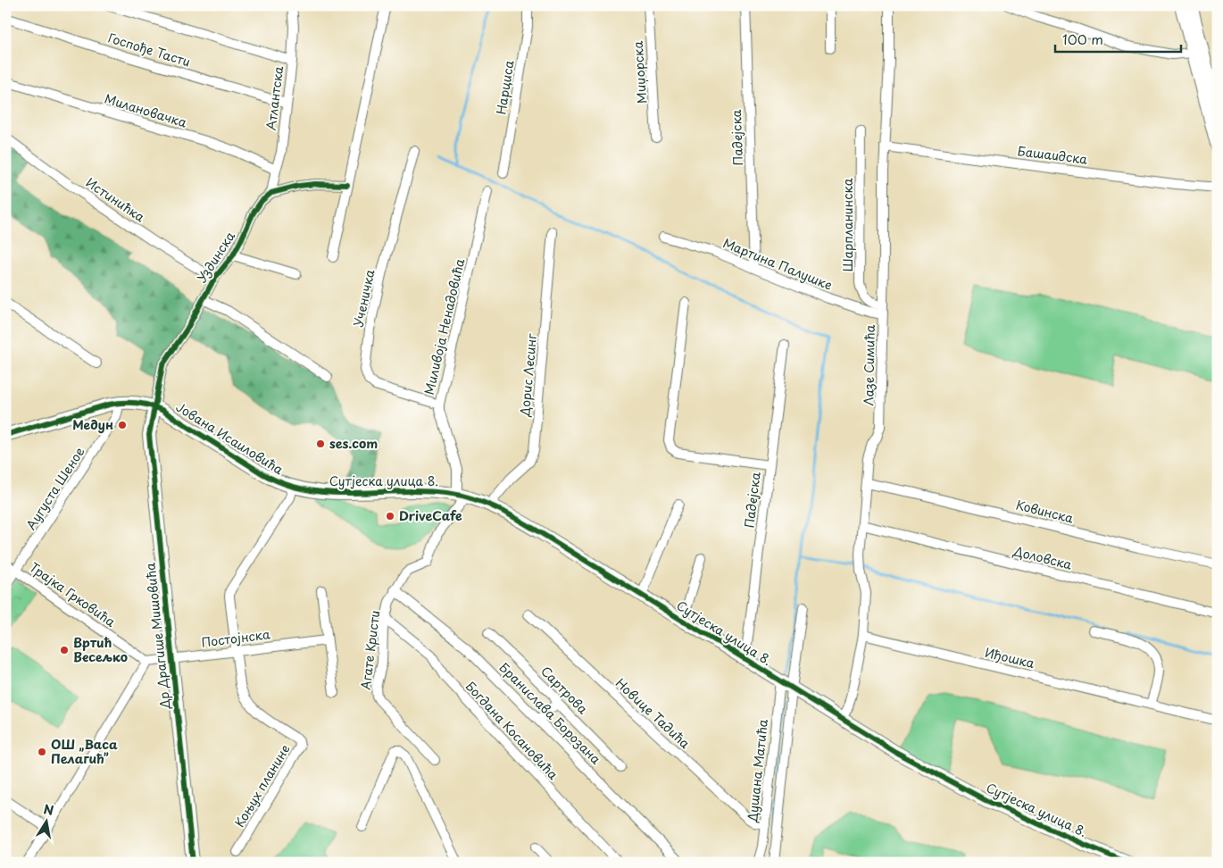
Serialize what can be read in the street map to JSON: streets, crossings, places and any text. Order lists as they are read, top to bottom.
{
  "streets": {
    "street": [
      "Госпође Тасти",
      "Миџорска",
      "Нарциса",
      "Атлантска",
      "Милановачка",
      "Падејска",
      "Башаидска",
      "Истинићка",
      "Шарпланинска",
      "Уздинска",
      "Мартина Палушке",
      "Ученичка",
      "Миливоја Ненадовића",
      "Лазе Симића",
      "Дорис Лесинг",
      "Јована Исаиловића",
      "Сутјеска улица 8.",
      "Аугуста Шеное",
      "Ковинска",
      "Доловска",
      "Трајка Грковића",
      "Др Драгише Мишовића",
      "Постојнска",
      "Агате Кристи",
      "Иђошка",
      "Сартрова",
      "Бранислава Борозана",
      "Новице Тадића",
      "Богдана Косановића",
      "Душана Матића",
      "Коњух планине"
    ]
  },
  "crossings": [
    ["Госпође Тасти", "Атлантска"],
    ["Атлантска", "Милановачка"],
    ["Атлантска", "Уздинска"],
    ["Падејска", "Мартина Палушке"],
    ["Падејска", "Сутјеска улица 8."],
    ["Башаидска", "Лазе Симића"],
    ["Истинићка", "Уздинска"],
    ["Шарпланинска", "Мартина Палушке"],
    ["Шарпланинска", "Лазе Симића"],
    ["Уздинска", "Јована Исаиловића"],
    ["Уздинска", "Др Драгише Мишовића"],
    ["Мартина Палушке", "Лазе Симића"],
    ["Ученичка", "Миливоја Ненадовића"],
    ["Миливоја Ненадовића", "Сутјеска улица 8."],
    ["Миливоја Ненадовића", "Агате Кристи"],
    ["Лазе Симића", "Сутјеска улица 8."],
    ["Лазе Симића", "Ковинска"],
    ["Лазе Симића", "Доловска"],
    ["Лазе Симића", "Иђошка"],
    ["Дорис Лесинг", "Сутјеска улица 8."],
    ["Јована Исаиловића", "Сутјеска улица 8."],
    ["Јована Исаиловића", "Аугуста Шеное"],
    ["Јована Исаиловића", "Др Драгише Мишовића"],
    ["Јована Исаиловића", "Постојнска"],
    ["Јована Исаиловића", "Коњух планине"],
    ["Сутјеска улица 8.", "Агате Кристи"],
    ["Сутјеска улица 8.", "Душана Матића"],
    ["Аугуста Шеное", "Трајка Грковића"],
    ["Трајка Грковића", "Постојнска"],
    ["Др Драгише Мишовића", "Постојнска"],
    ["Постојнска", "Коњух планине"],
    ["Агате Кристи", "Бранислава Борозана"],
    ["Агате Кристи", "Богдана Косановића"],
    ["Новице Тадића", "Душана Матића"]
  ],
  "places": [
    "Медун",
    "ses.com",
    "DriveCafe",
    "Вртић Весељко",
    "ОШ „Васа Пелагић”"
  ],
  "scale_bar": "100 m",
  "north": "top"
}
